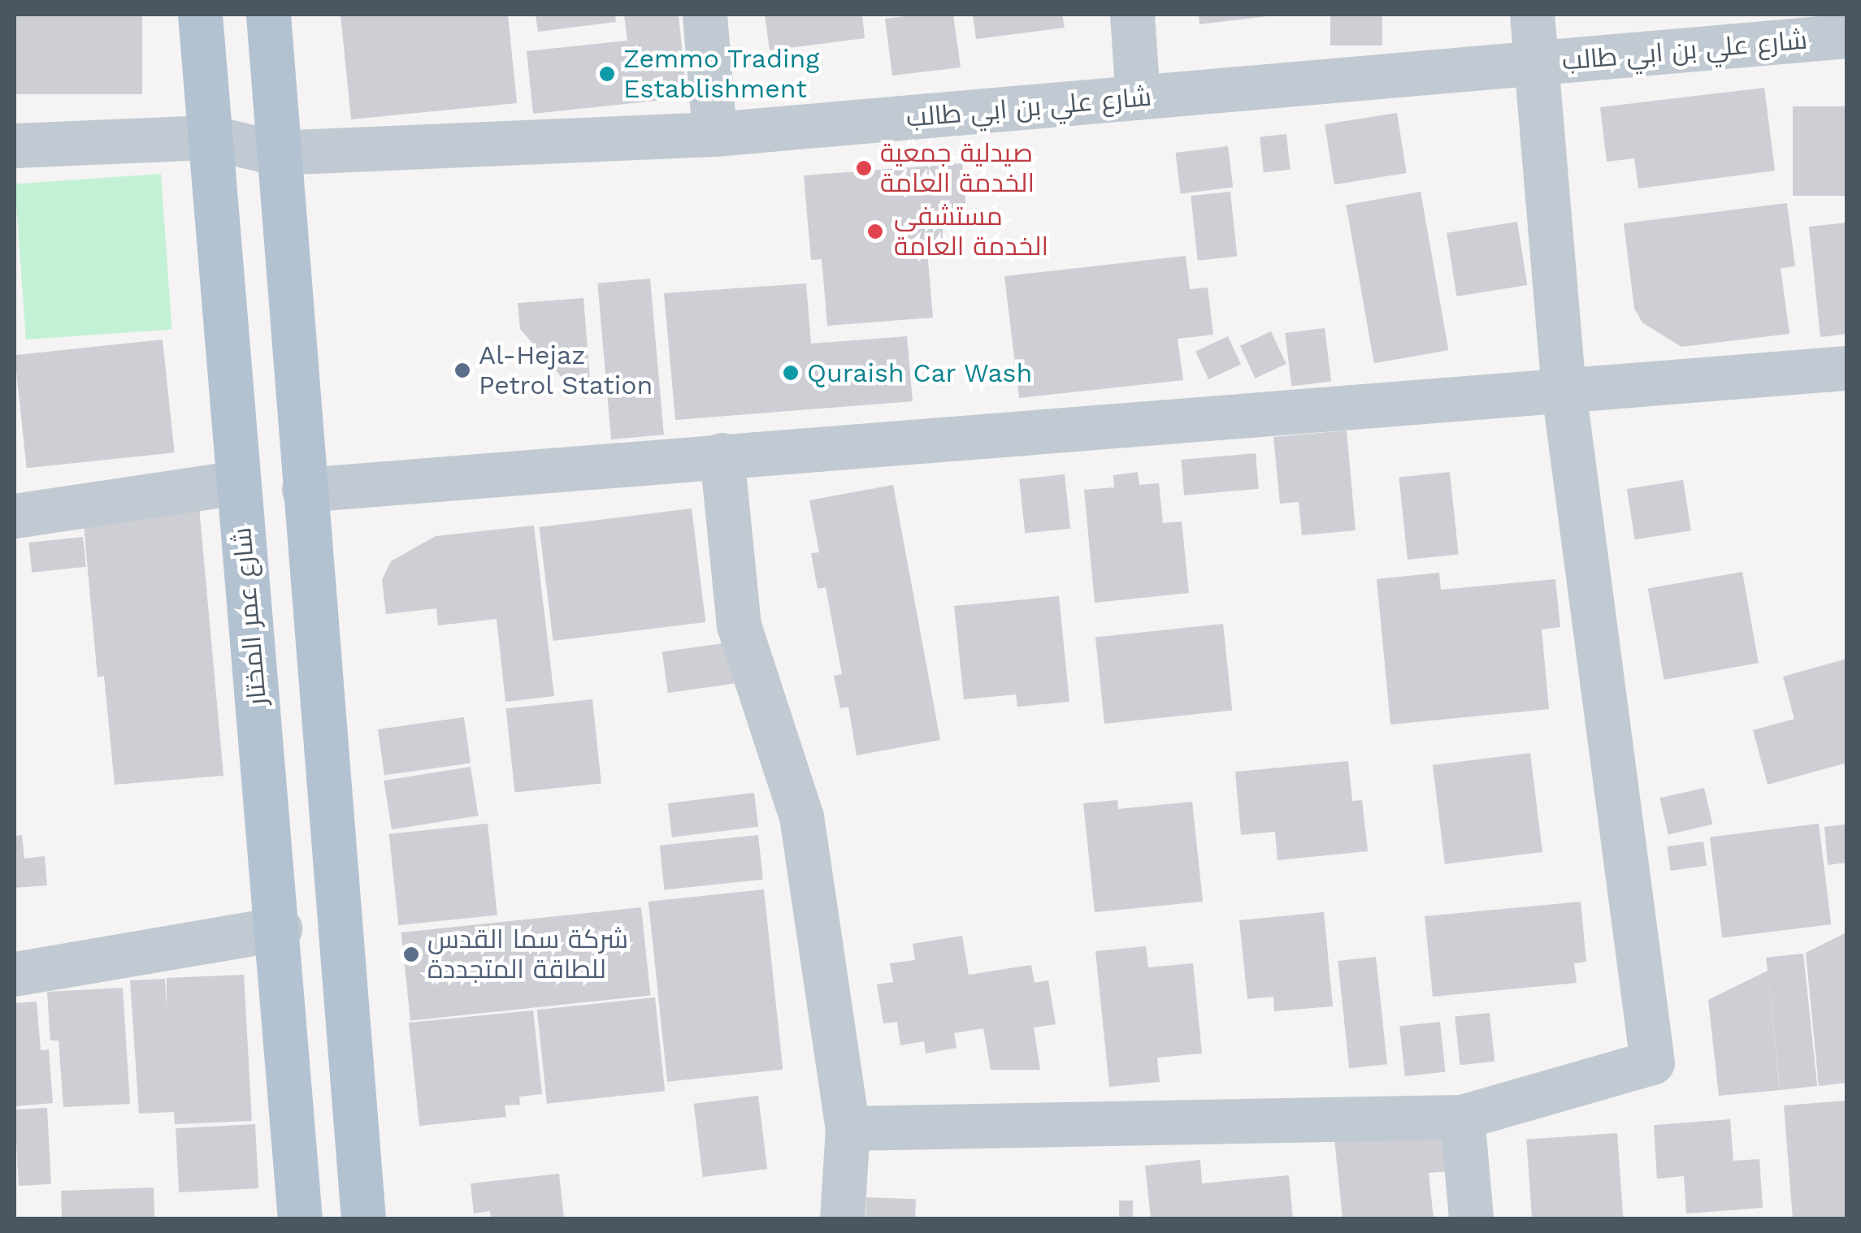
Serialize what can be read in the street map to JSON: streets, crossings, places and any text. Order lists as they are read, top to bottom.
{
  "streets": {
    "main road": ["شارع عمر المختار"],
    "street": ["شارع علي بن ابي طالب"]
  },
  "crossings": [
    ["شارع علي بن ابي طالب", "شارع عمر المختار"]
  ],
  "places": [
    "Zemmo Trading Establishment",
    "صيدلية جمعية الخدمة العامة",
    "مستشفى الخدمة العامة",
    "Al-Hejaz Petrol Station",
    "Quraish Car Wash",
    "شركة سما القدس للطاقة المتجددة"
  ]
}
